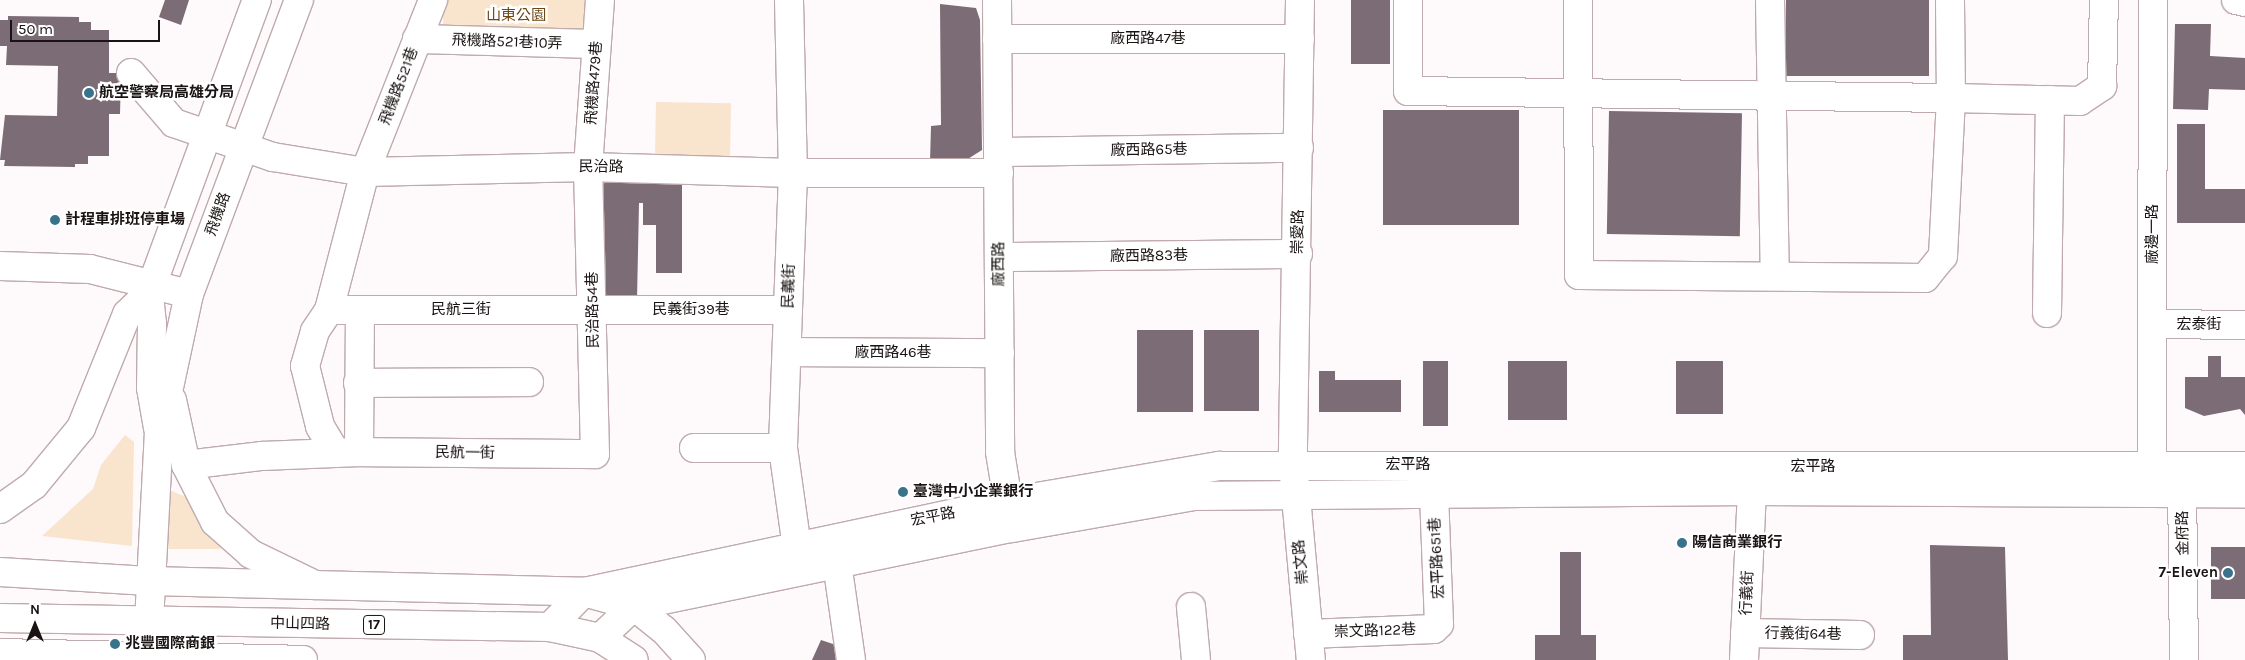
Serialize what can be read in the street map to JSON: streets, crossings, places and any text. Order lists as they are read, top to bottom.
{
  "streets": {
    "street": [
      "廠西路47巷",
      "飛機路521巷10弄",
      "飛機路479巷",
      "飛機路521巷",
      "廠西路65巷",
      "民治路",
      "飛機路",
      "崇愛路",
      "廠邊一路",
      "廠西路83巷",
      "廠西路",
      "民義街",
      "民航三街",
      "民治路54巷",
      "民義街39巷",
      "宏泰街",
      "廠西路46巷",
      "民航一街",
      "宏平路",
      "金府路",
      "宏平路651巷",
      "崇文路",
      "行義街",
      "中山四路",
      "17",
      "崇文路122巷",
      "行義街64巷"
    ]
  },
  "crossings": [
    ["廠西路47巷", "崇愛路"],
    ["廠西路47巷", "廠西路"],
    ["飛機路521巷10弄", "飛機路479巷"],
    ["飛機路521巷10弄", "飛機路521巷"],
    ["飛機路479巷", "民治路"],
    ["飛機路479巷", "民治路54巷"],
    ["飛機路521巷", "民治路"],
    ["廠西路65巷", "民治路"],
    ["廠西路65巷", "崇愛路"],
    ["廠西路65巷", "廠西路"],
    ["民治路", "飛機路"],
    ["民治路", "廠西路"],
    ["民治路", "民義街"],
    ["民治路", "民治路54巷"],
    ["飛機路", "中山四路"],
    ["崇愛路", "廠西路83巷"],
    ["崇愛路", "宏平路"],
    ["崇愛路", "崇文路"],
    ["廠邊一路", "宏泰街"],
    ["廠邊一路", "宏平路"],
    ["廠西路83巷", "廠西路"],
    ["廠西路", "廠西路46巷"],
    ["廠西路", "宏平路"],
    ["民義街", "民義街39巷"],
    ["民義街", "廠西路46巷"],
    ["民義街", "宏平路"],
    ["民航三街", "民治路54巷"],
    ["民航三街", "民義街39巷"],
    ["民治路54巷", "民義街39巷"],
    ["民治路54巷", "民航一街"],
    ["宏平路", "金府路"],
    ["宏平路", "宏平路651巷"],
    ["宏平路", "崇文路"],
    ["宏平路", "行義街"],
    ["宏平路651巷", "崇文路122巷"],
    ["崇文路", "崇文路122巷"],
    ["行義街", "行義街64巷"],
    ["中山四路", "17"]
  ],
  "parks": ["山東公園"],
  "places": [
    "航空警察局高雄分局",
    "計程車排班停車場",
    "臺灣中小企業銀行",
    "陽信商業銀行",
    "7-Eleven",
    "兆豐國際商銀"
  ],
  "scale_bar": "50 m",
  "north": "top"
}
